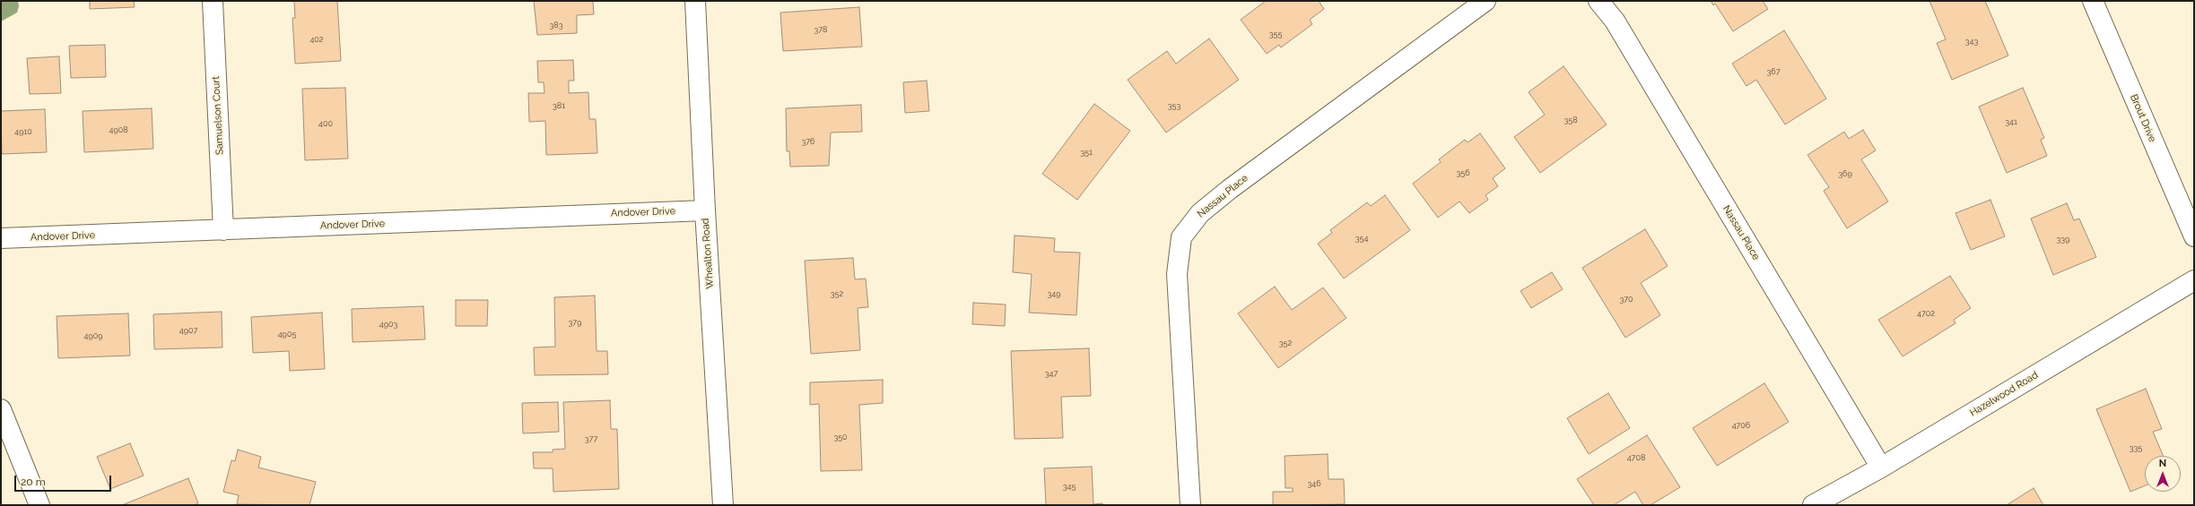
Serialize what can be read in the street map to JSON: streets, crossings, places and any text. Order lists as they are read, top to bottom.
{
  "streets": {
    "street": [
      "Samuelson Court",
      "Brout Drive",
      "Nassau Place",
      "Andover Drive",
      "Whealton Road",
      "Hazelwood Road"
    ]
  },
  "crossings": [
    ["Samuelson Court", "Andover Drive"],
    ["Nassau Place", "Hazelwood Road"],
    ["Andover Drive", "Whealton Road"]
  ],
  "house_numbers": [
    "383",
    "378",
    "355",
    "402",
    "343",
    "367",
    "381",
    "353",
    "358",
    "341",
    "400",
    "4908",
    "4910",
    "376",
    "351",
    "356",
    "369",
    "354",
    "339",
    "352",
    "349",
    "370",
    "4702",
    "379",
    "4903",
    "4907",
    "4905",
    "4909",
    "352",
    "347",
    "4706",
    "350",
    "377",
    "335",
    "4708",
    "346",
    "345"
  ],
  "scale_bar": "20 m",
  "north": "top"
}
